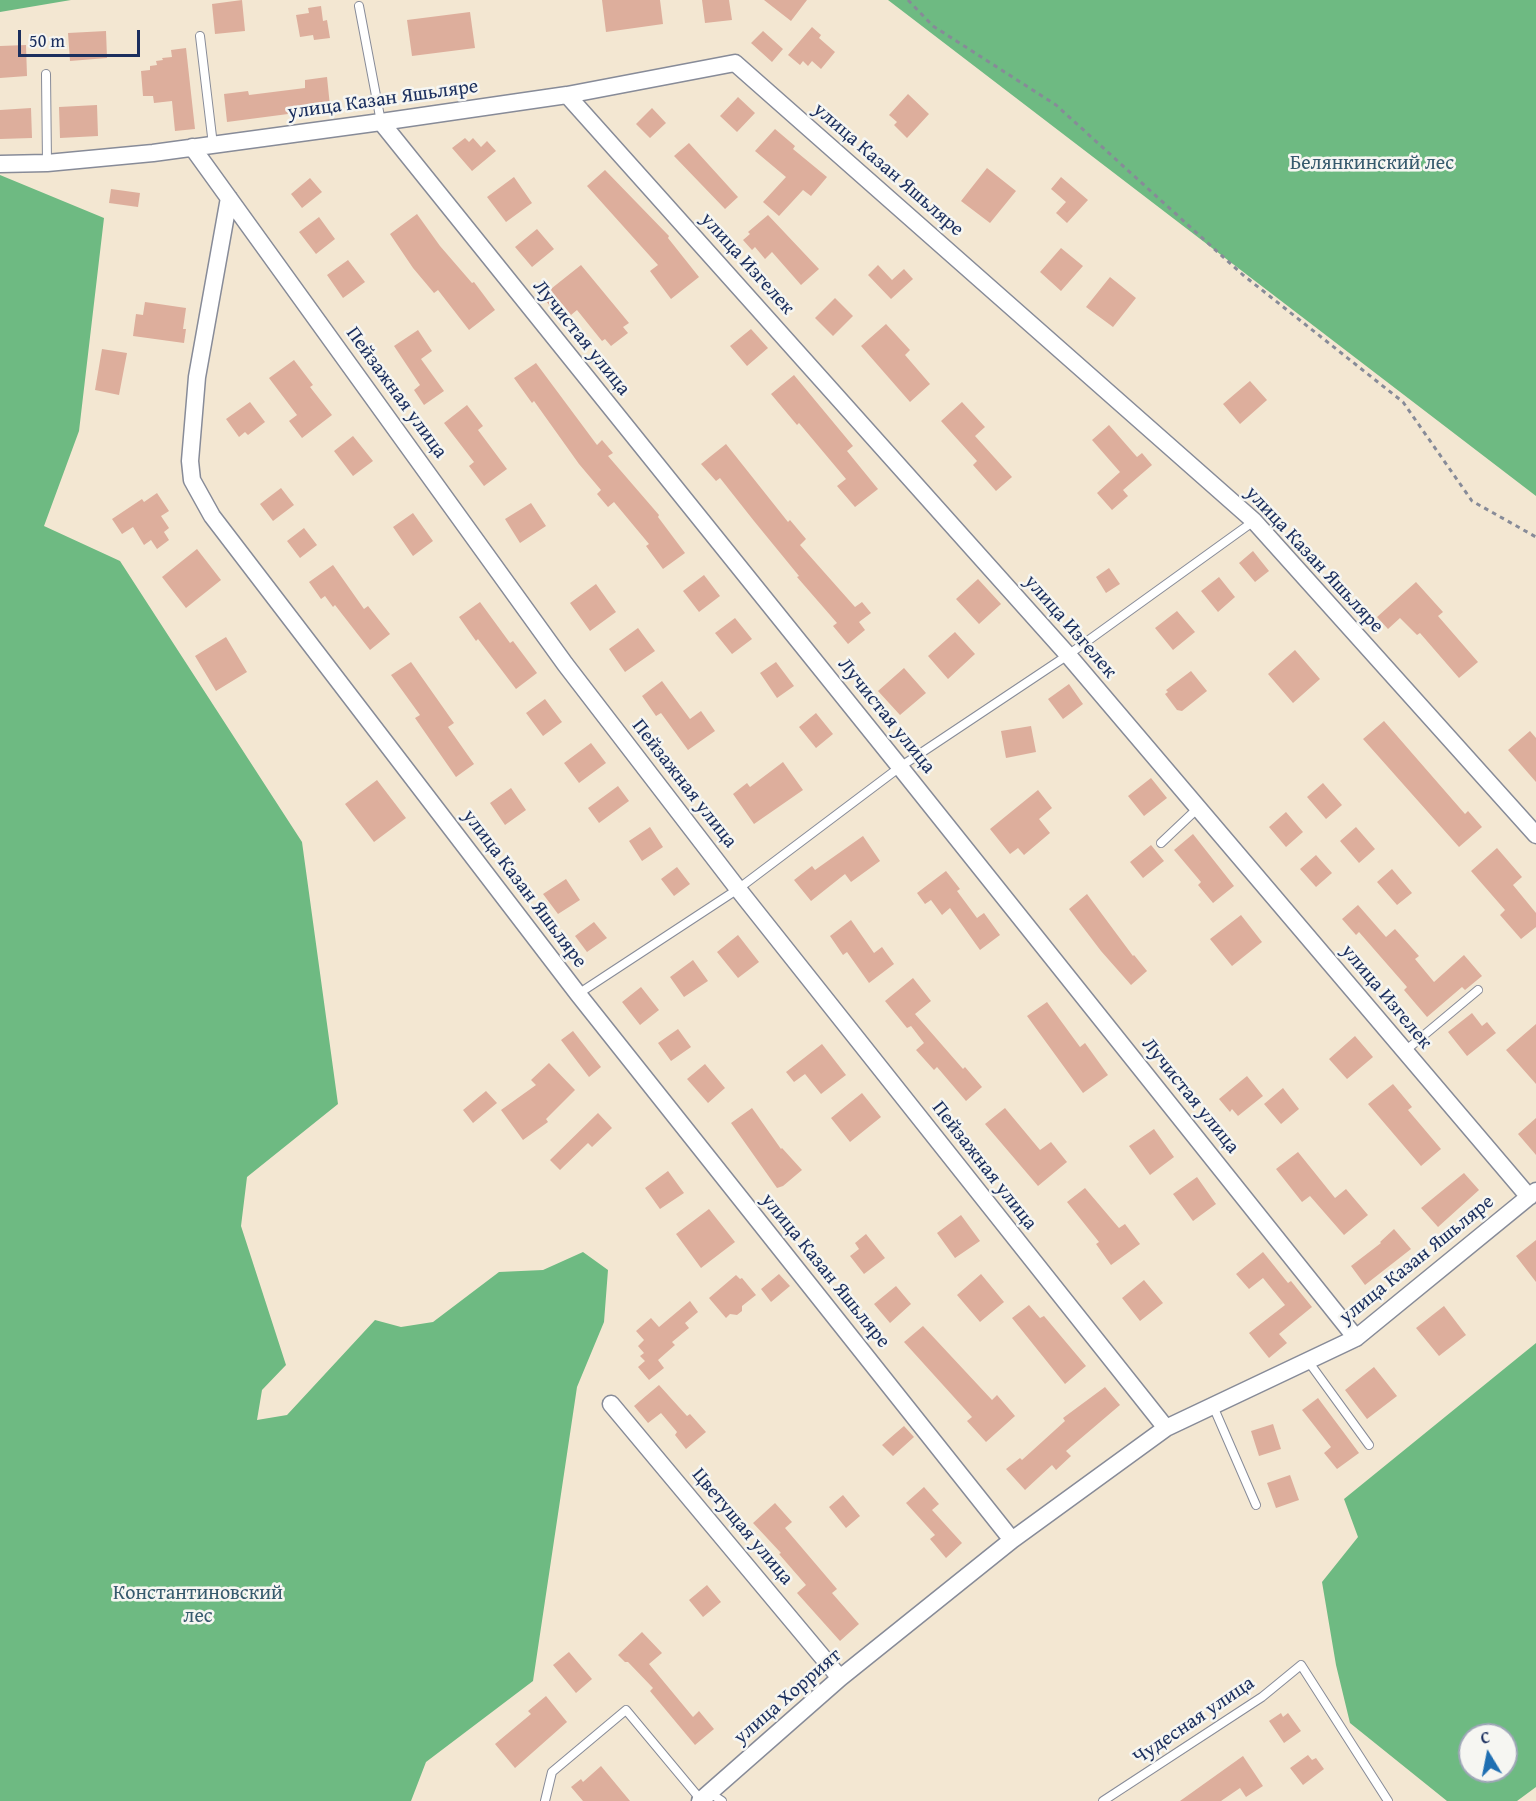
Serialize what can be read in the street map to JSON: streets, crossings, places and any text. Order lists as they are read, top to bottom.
{
  "streets": {
    "street": [
      "улица Казан Яшьляре",
      "улица Изгелек",
      "Лучистая улица",
      "Пейзажная улица",
      "Цветущая улица",
      "улица Хоррият"
    ],
    "lane": ["Чудесная улица"]
  },
  "crossings": [
    ["улица Казан Яшьляре", "улица Изгелек"],
    ["улица Казан Яшьляре", "Лучистая улица"],
    ["улица Казан Яшьляре", "Пейзажная улица"],
    ["улица Казан Яшьляре", "улица Хоррият"],
    ["Цветущая улица", "улица Хоррият"]
  ],
  "parks": ["Белянкинский лес", "Константиновский лес"],
  "scale_bar": "50 m",
  "north": "top"
}
